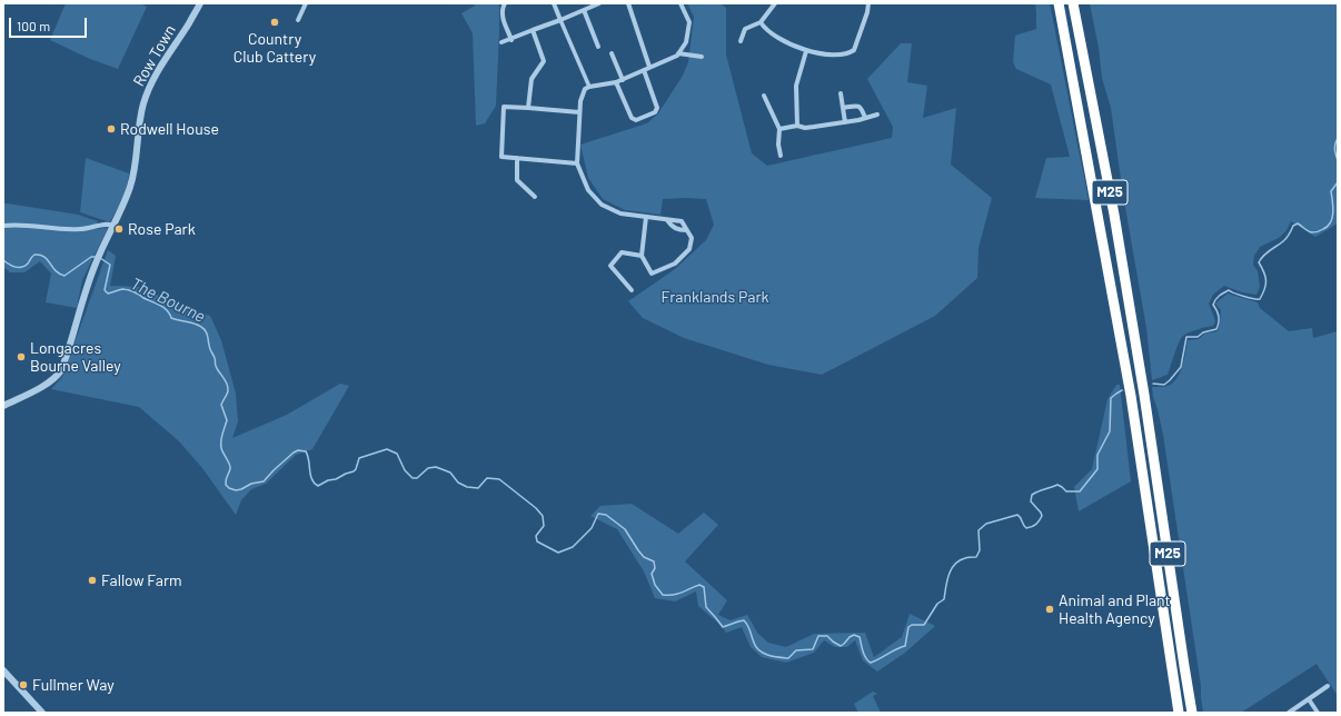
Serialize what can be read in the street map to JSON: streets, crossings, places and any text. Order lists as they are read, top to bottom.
{
  "streets": {
    "highway": ["M25"],
    "street": ["Row Town"]
  },
  "water": ["The Bourne"],
  "parks": ["Franklands Park"],
  "places": [
    "Country Club Cattery",
    "Rodwell House",
    "Rose Park",
    "Longacres Bourne Valley",
    "Fallow Farm",
    "Animal and Plant Health Agency",
    "Fullmer Way"
  ],
  "scale_bar": "100 m"
}
